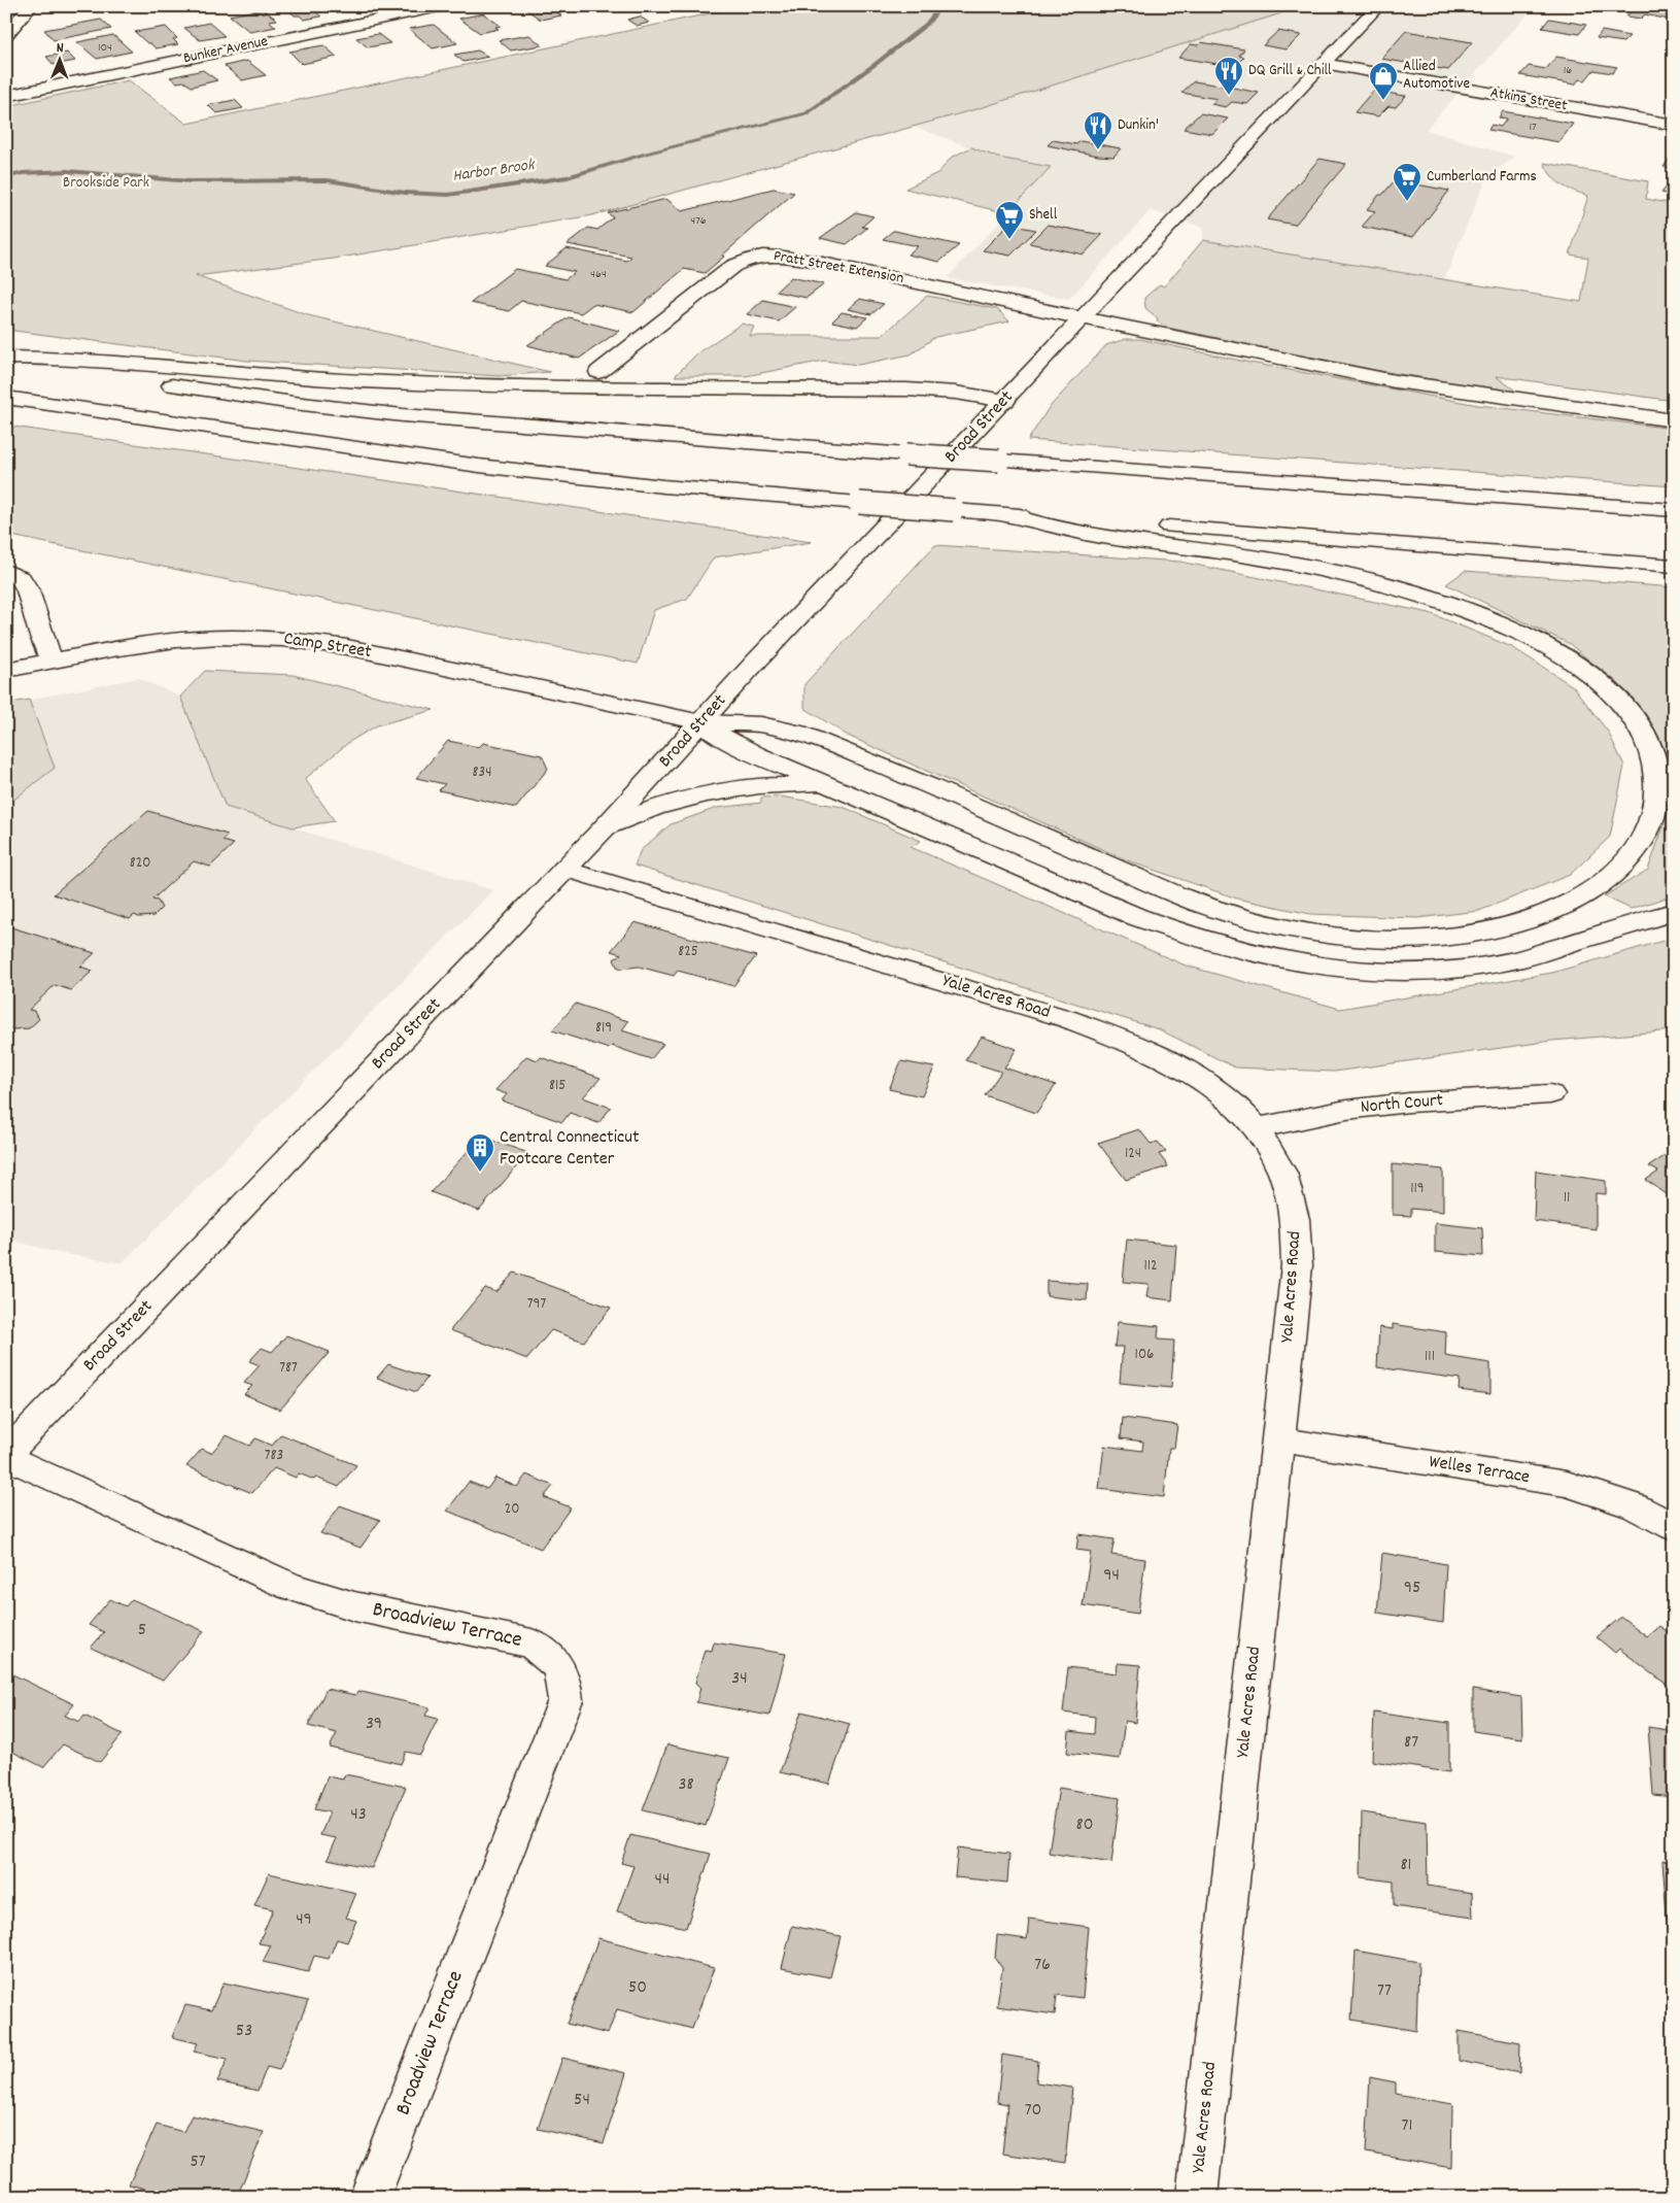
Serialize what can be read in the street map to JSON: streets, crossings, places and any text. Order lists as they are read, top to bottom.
{
  "streets": {
    "main road": [
      "Bunker Avenue",
      "Atkins Street",
      "Pratt Street Extension",
      "Broad Street",
      "Camp Street",
      "Yale Acres Road",
      "North Court",
      "Welles Terrace",
      "Broadview Terrace"
    ]
  },
  "crossings": [
    ["Atkins Street", "Broad Street"],
    ["Pratt Street Extension", "Broad Street"],
    ["Broad Street", "Camp Street"],
    ["Broad Street", "Yale Acres Road"],
    ["Broad Street", "Broadview Terrace"],
    ["Yale Acres Road", "North Court"],
    ["Yale Acres Road", "Welles Terrace"]
  ],
  "water": ["Harbor Brook"],
  "parks": ["Brookside Park"],
  "places": {
    "restaurant": ["DQ Grill & Chill", "Dunkin'"],
    "shop": ["Allied Automotive"],
    "supermarket": ["Cumberland Farms", "Shell"],
    "building": ["Central Connecticut Footcare Center"]
  },
  "house_numbers": [
    "104",
    "16",
    "17",
    "476",
    "464",
    "834",
    "820",
    "825",
    "819",
    "815",
    "124",
    "119",
    "11",
    "112",
    "797",
    "106",
    "111",
    "787",
    "783",
    "20",
    "94",
    "95",
    "5",
    "34",
    "39",
    "87",
    "38",
    "43",
    "80",
    "81",
    "44",
    "49",
    "76",
    "50",
    "77",
    "53",
    "54",
    "70",
    "71",
    "57"
  ],
  "north": "top"
}
